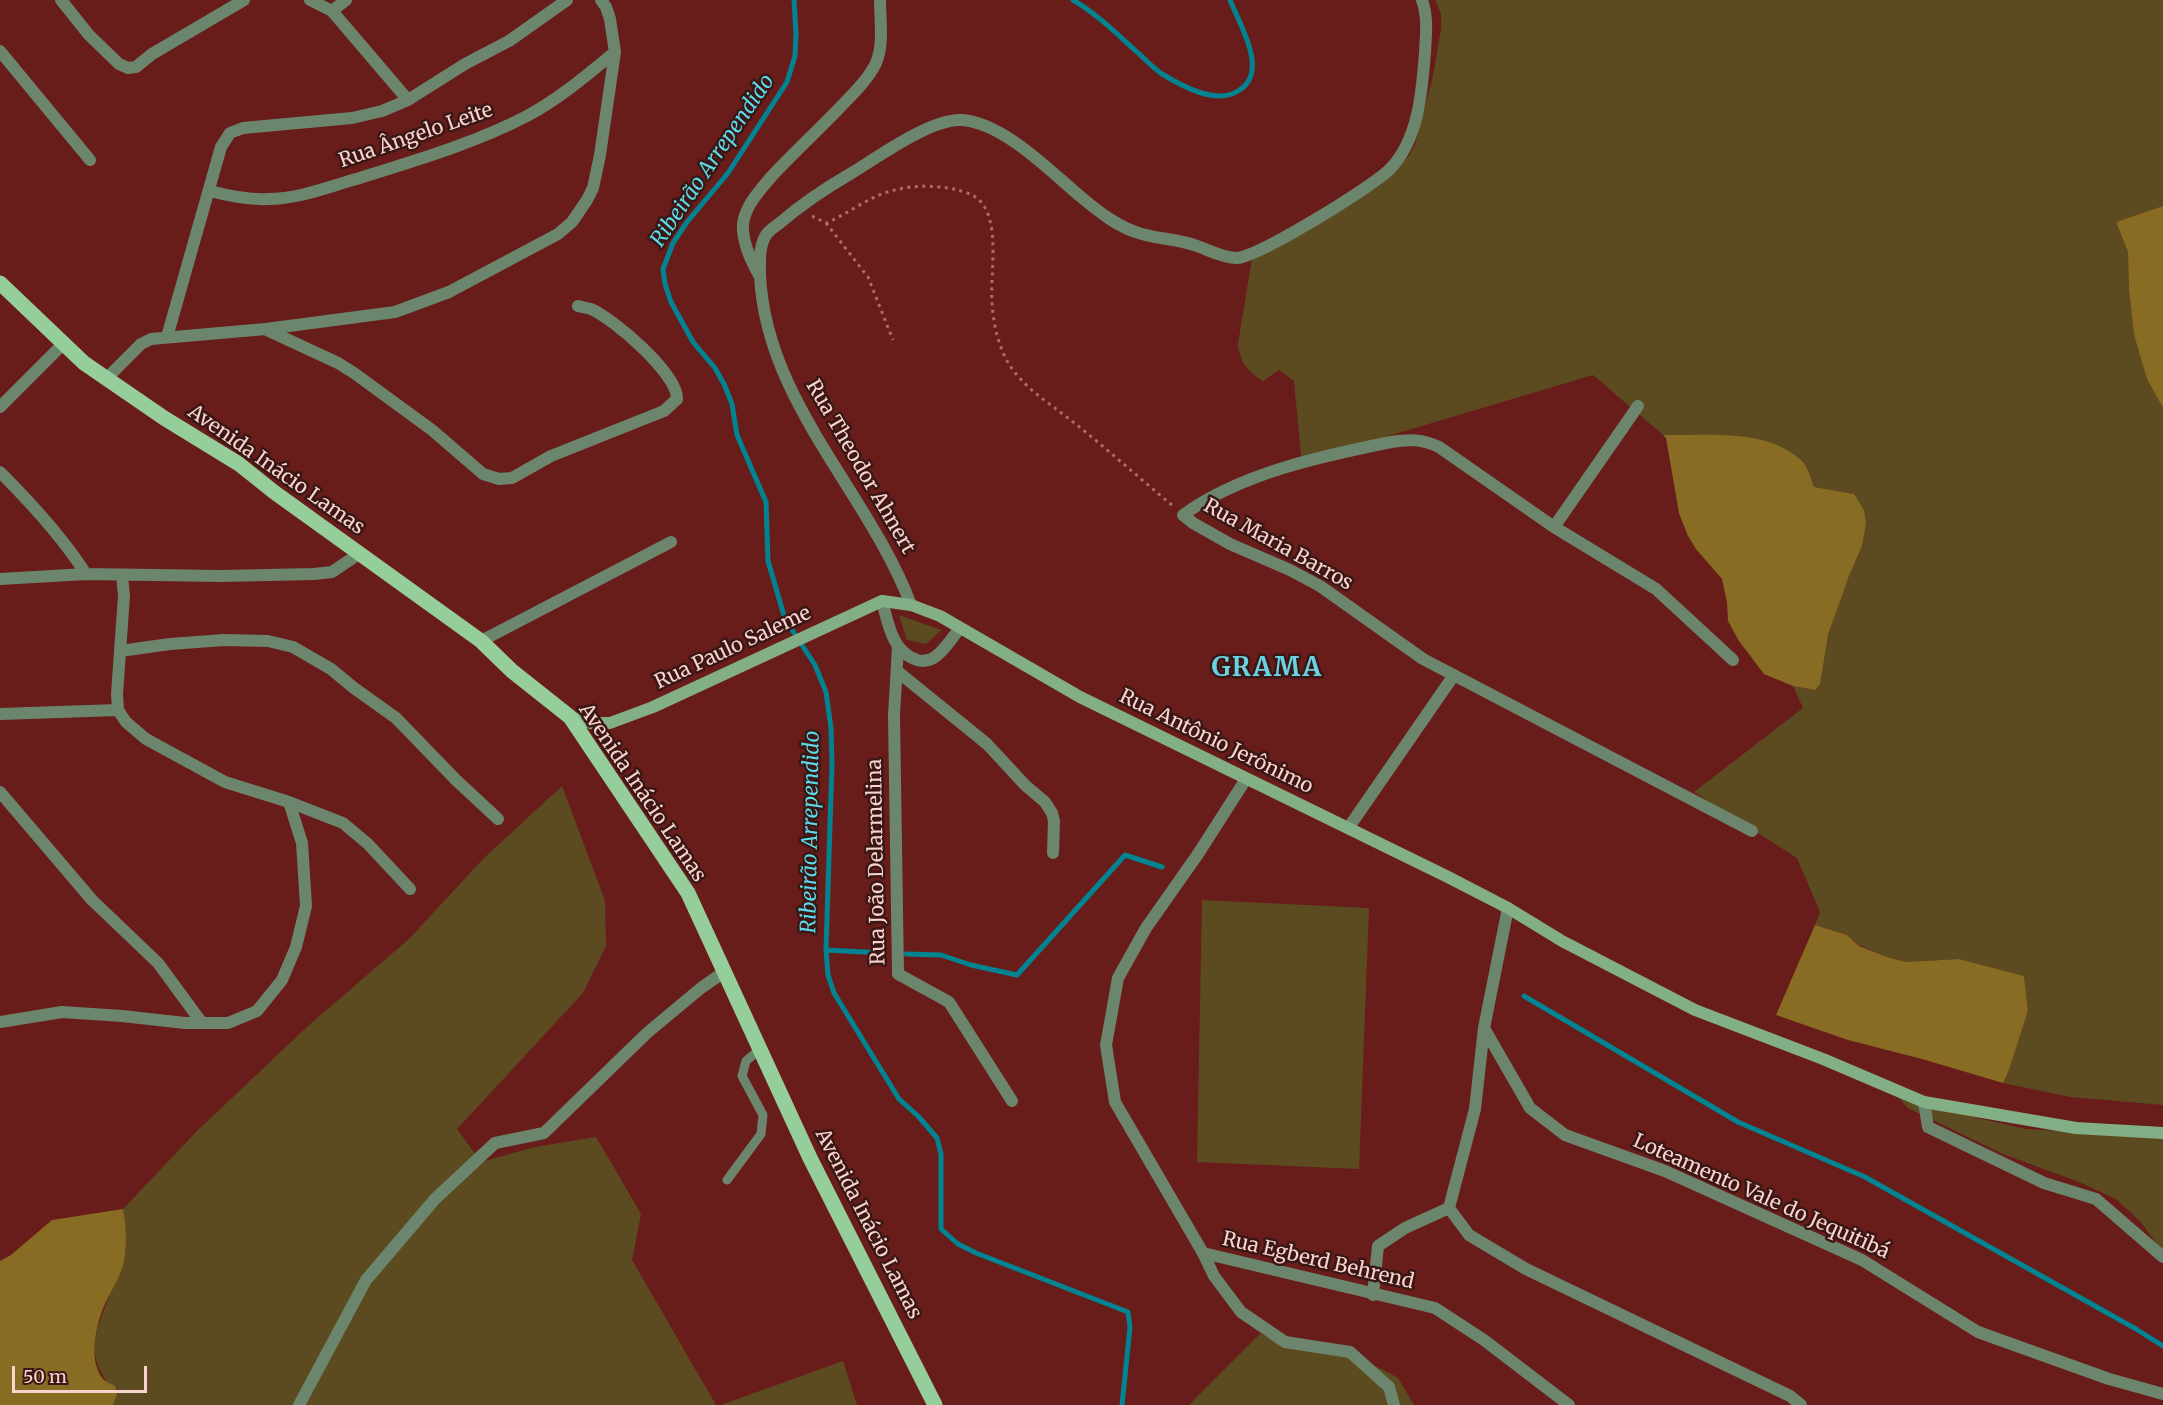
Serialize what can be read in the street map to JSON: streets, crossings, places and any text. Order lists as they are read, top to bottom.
{
  "streets": {
    "main road": ["Avenida Inácio Lamas", "Rua Paulo Saleme", "Rua Antônio Jerônimo"],
    "street": [
      "Rua Ângelo Leite",
      "Rua Theodor Ahnert",
      "Rua Maria Barros",
      "Rua João Delarmelina",
      "Loteamento Vale do Jequitibá",
      "Rua Egberd Behrend"
    ]
  },
  "crossings": [
    ["Rua Theodor Ahnert", "Rua Antônio Jerônimo"],
    ["Avenida Inácio Lamas", "Rua Paulo Saleme"],
    ["Rua Antônio Jerônimo", "Rua Egberd Behrend"]
  ],
  "districts": ["GRAMA"],
  "water": ["Ribeirão Arrependido"],
  "scale_bar": "50 m"
}
